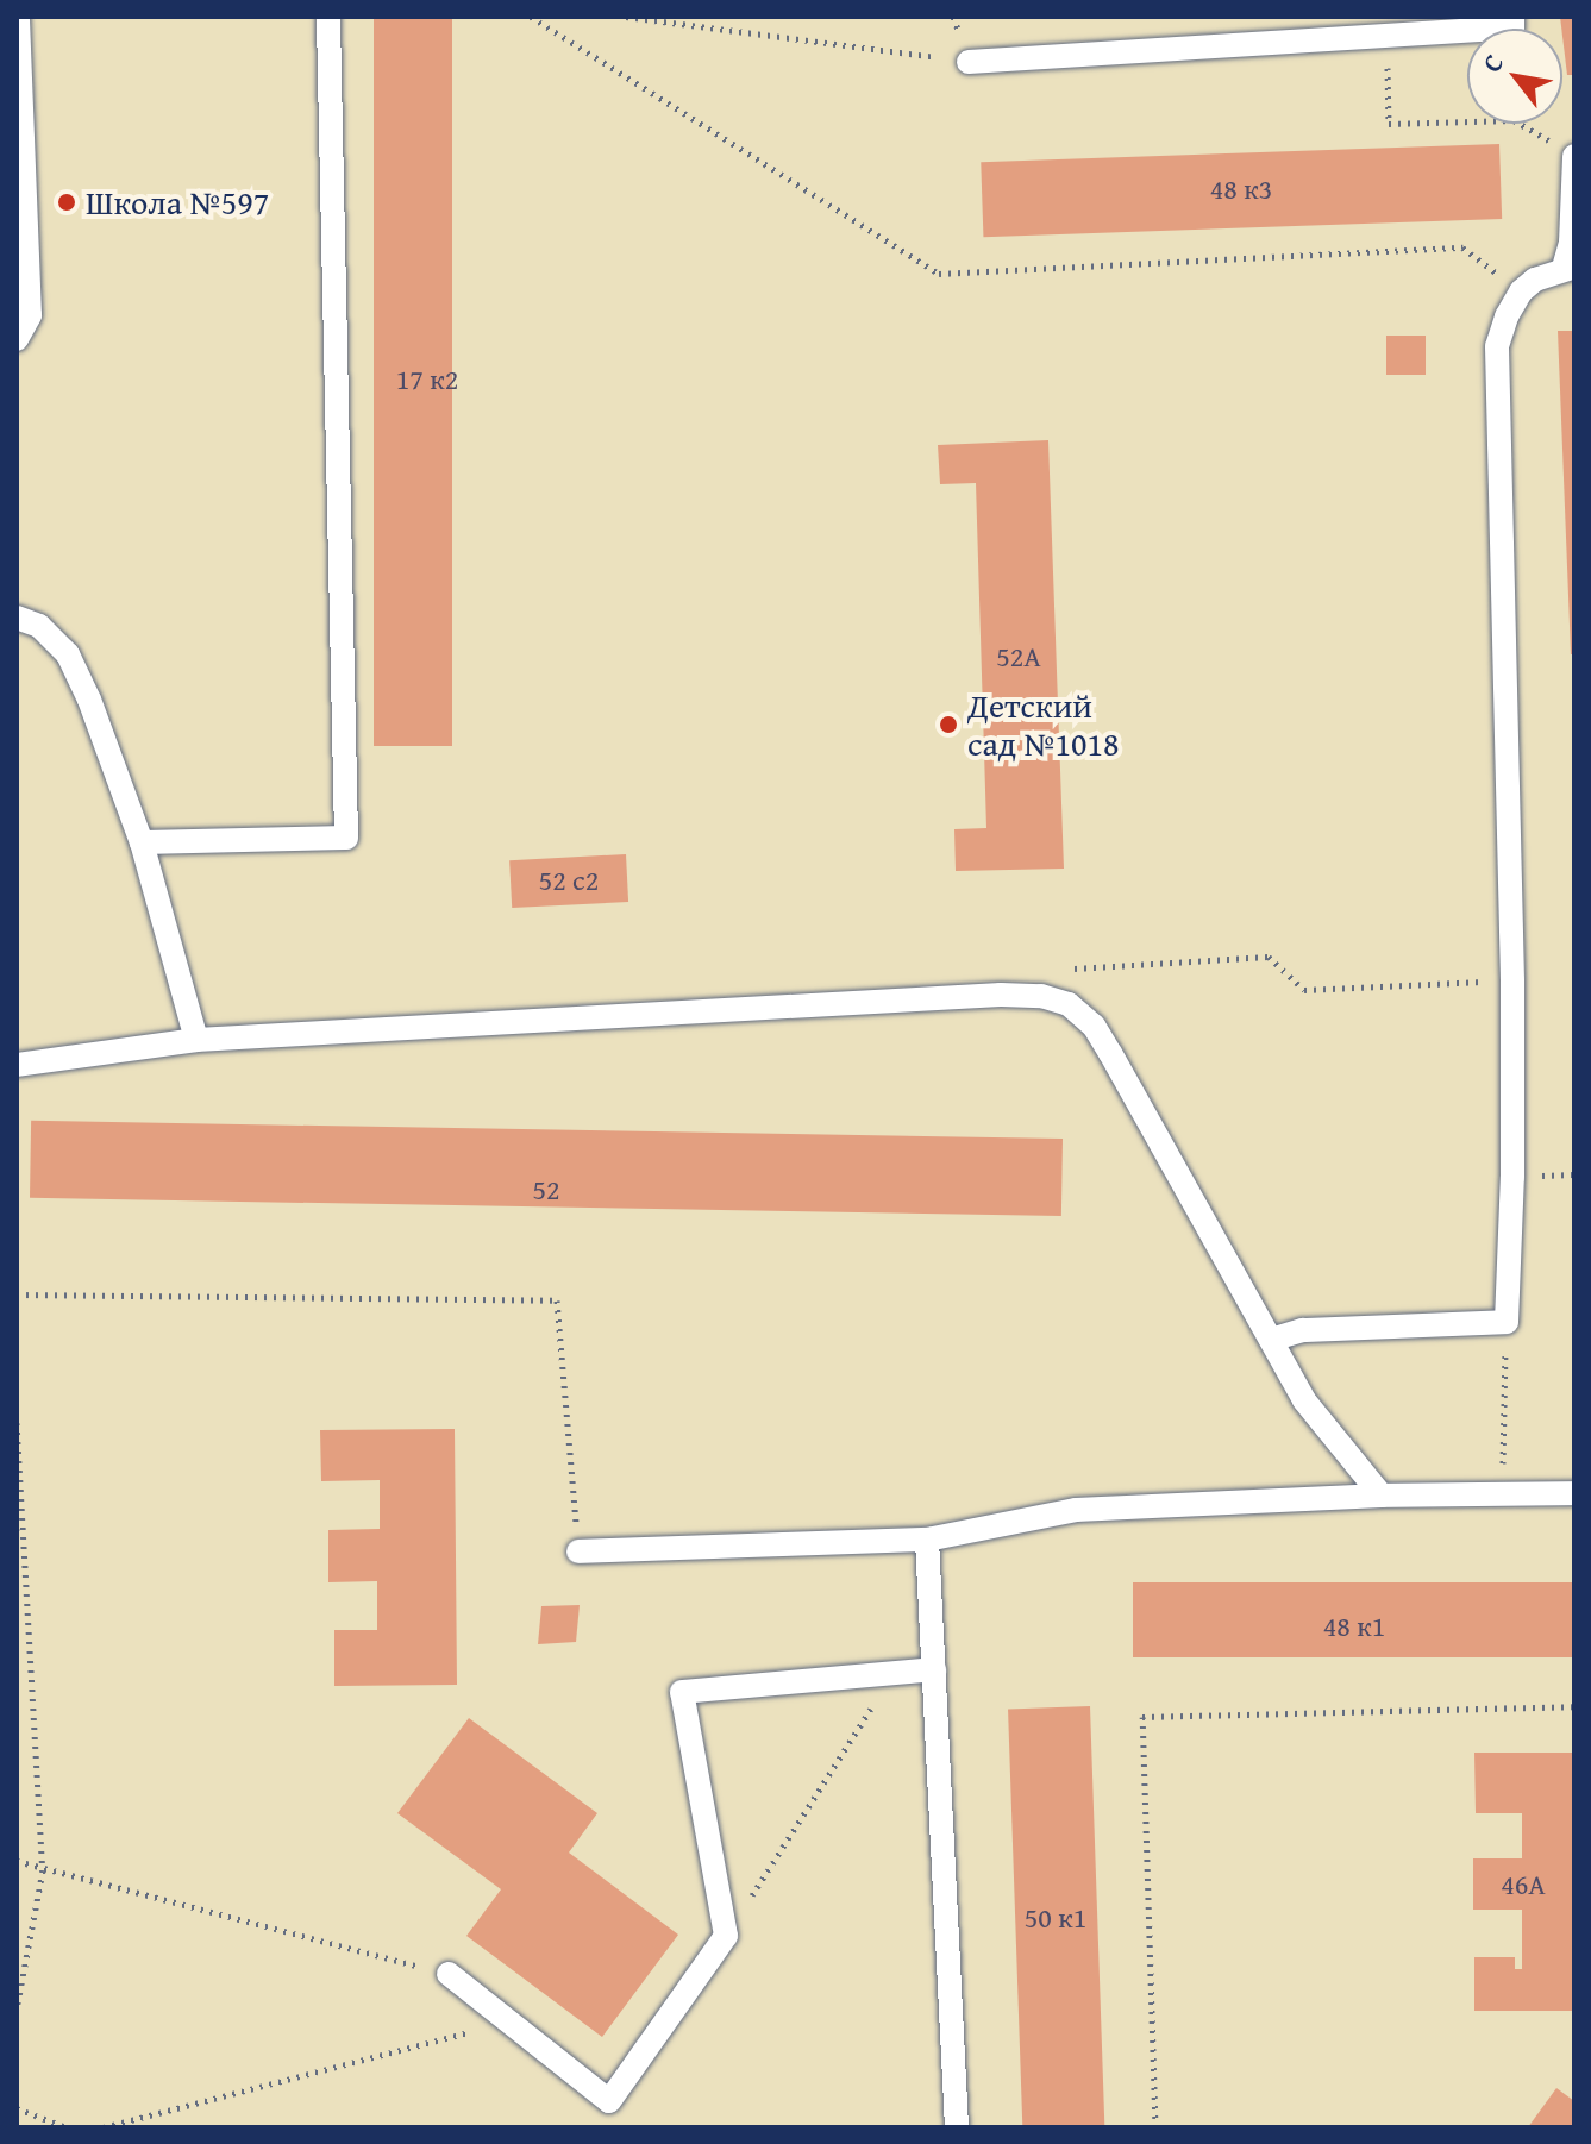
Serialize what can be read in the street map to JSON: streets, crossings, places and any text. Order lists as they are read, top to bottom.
{
  "places": ["Школа №597", "Детский сад №1018"],
  "house_numbers": [
    "48 к3",
    "17 к2",
    "52А",
    "52 с2",
    "52",
    "48 к1",
    "46А",
    "50 к1"
  ],
  "north": "top left"
}
